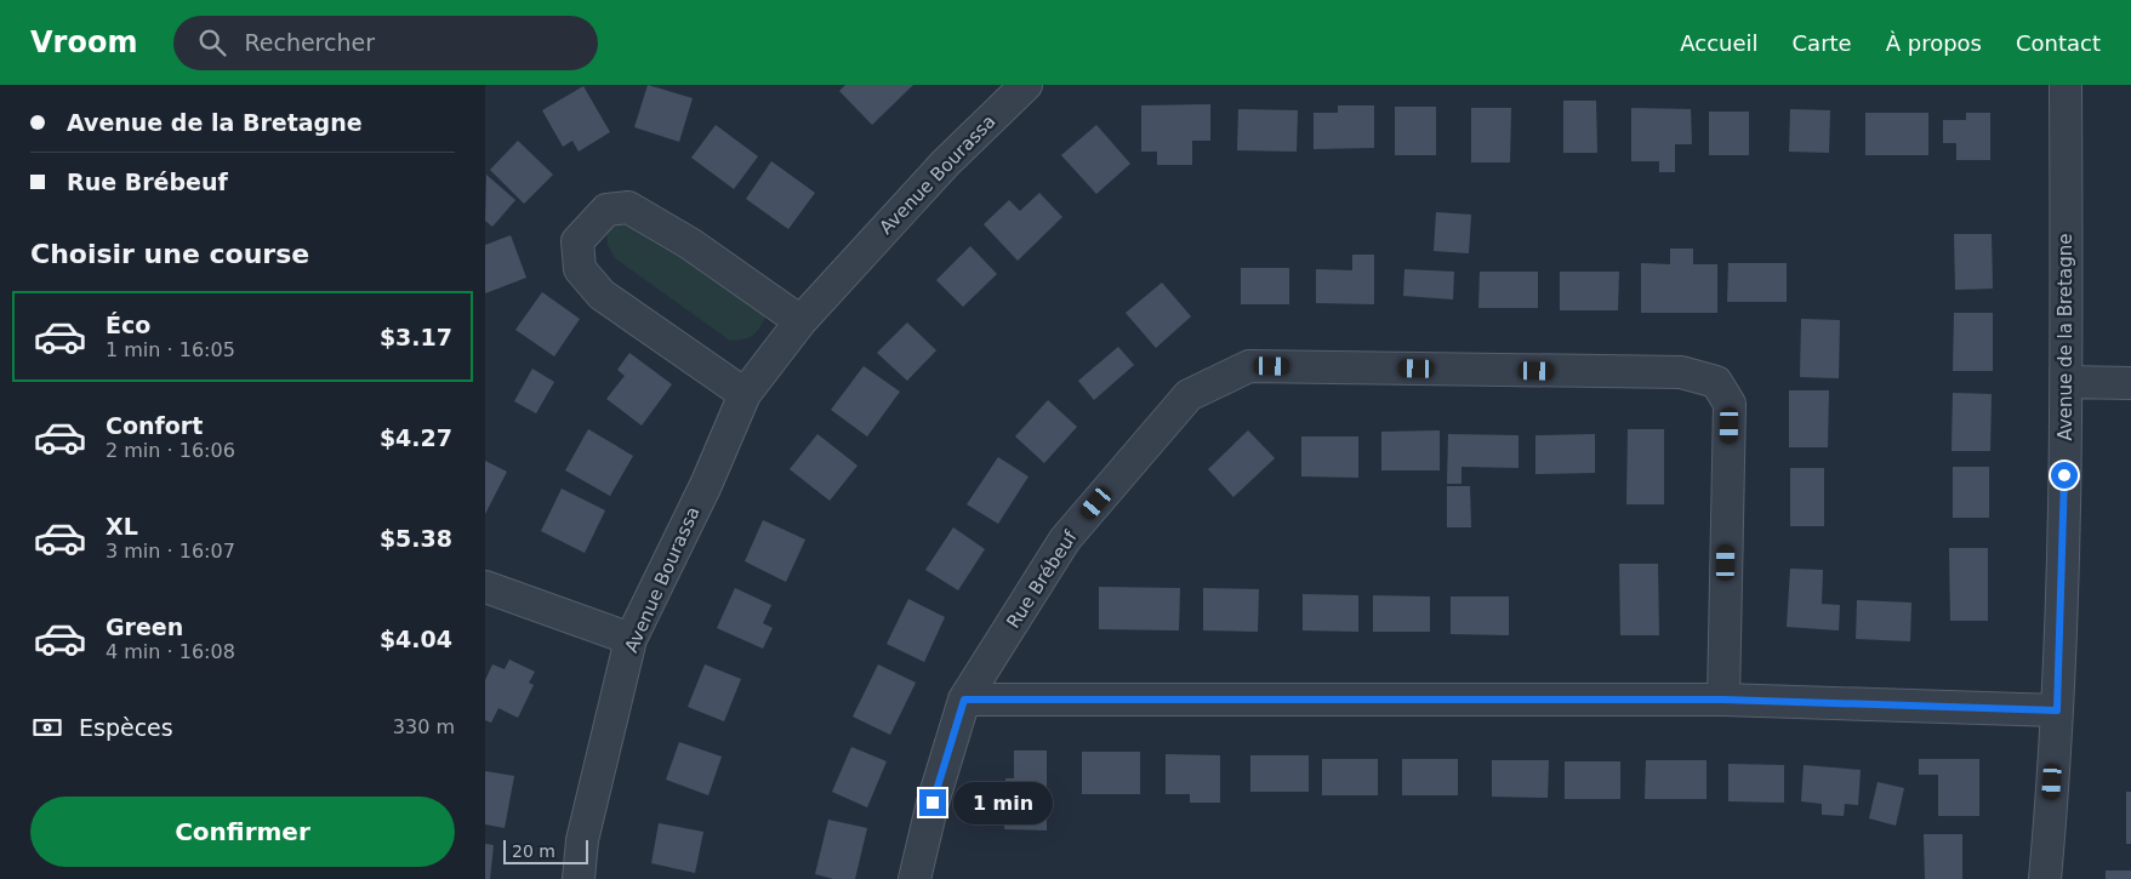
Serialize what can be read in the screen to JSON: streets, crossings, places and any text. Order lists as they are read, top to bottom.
{
  "streets": {
    "street": ["Avenue Bourassa", "Avenue de la Bretagne", "Rue Brébeuf"]
  },
  "scale_bar": "20 m",
  "page": {
    "header": "Vroom",
    "search": "Rechercher",
    "nav": [
      "Accueil",
      "Carte",
      "À propos",
      "Contact"
    ],
    "banner": ["Avenue de la Bretagne", "Rue Brébeuf"],
    "heading": "Choisir une course",
    "list": [
      {
        "name": "Éco",
        "note": "1 min · 16:05",
        "value": "$3.17"
      },
      {
        "name": "Confort",
        "note": "2 min · 16:06",
        "value": "$4.27"
      },
      {
        "name": "XL",
        "note": "3 min · 16:07",
        "value": "$5.38"
      },
      {
        "name": "Green",
        "note": "4 min · 16:08",
        "value": "$4.04"
      }
    ],
    "pay": ["Espèces", "330 m"],
    "bubble": "1 min",
    "buttons": "Confirmer",
    "scale": "20 m"
  }
}
